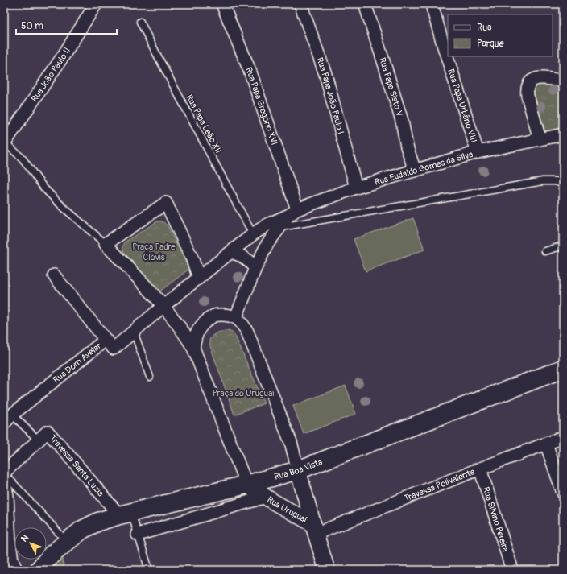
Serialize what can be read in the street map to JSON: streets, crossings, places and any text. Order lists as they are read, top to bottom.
{
  "streets": {
    "main road": ["Rua Boa Vista"],
    "street": [
      "Rua João Paulo II",
      "Rua Papa Sisto V",
      "Rua Papa João Paulo I",
      "Rua Papa Gregório XVI",
      "Rua Papa Urbâno VIII",
      "Rua Eudaldo Gomes da Silva",
      "Rua Dom Avelar",
      "Travessa Santa Luzia",
      "Travessa Polivalente",
      "Rua Uruguai",
      "Rua Silvino Pereira"
    ],
    "lane": ["Rua Papa Leão XII"]
  },
  "crossings": [
    ["Rua Papa Sisto V", "Rua Eudaldo Gomes da Silva"],
    ["Rua Papa João Paulo I", "Rua Eudaldo Gomes da Silva"],
    ["Rua Papa Gregório XVI", "Rua Eudaldo Gomes da Silva"],
    ["Rua Papa Urbâno VIII", "Rua Eudaldo Gomes da Silva"],
    ["Rua Papa Leão XII", "Rua Eudaldo Gomes da Silva"],
    ["Rua Eudaldo Gomes da Silva", "Rua Dom Avelar"],
    ["Travessa Santa Luzia", "Rua Boa Vista"],
    ["Rua Boa Vista", "Rua Uruguai"],
    ["Travessa Polivalente", "Rua Uruguai"],
    ["Travessa Polivalente", "Rua Silvino Pereira"]
  ],
  "parks": ["Praça Padre Clóvis", "Praça do Uruguai"],
  "legend": ["Rua", "Parque"],
  "scale_bar": "50 m",
  "north": "top left"
}
